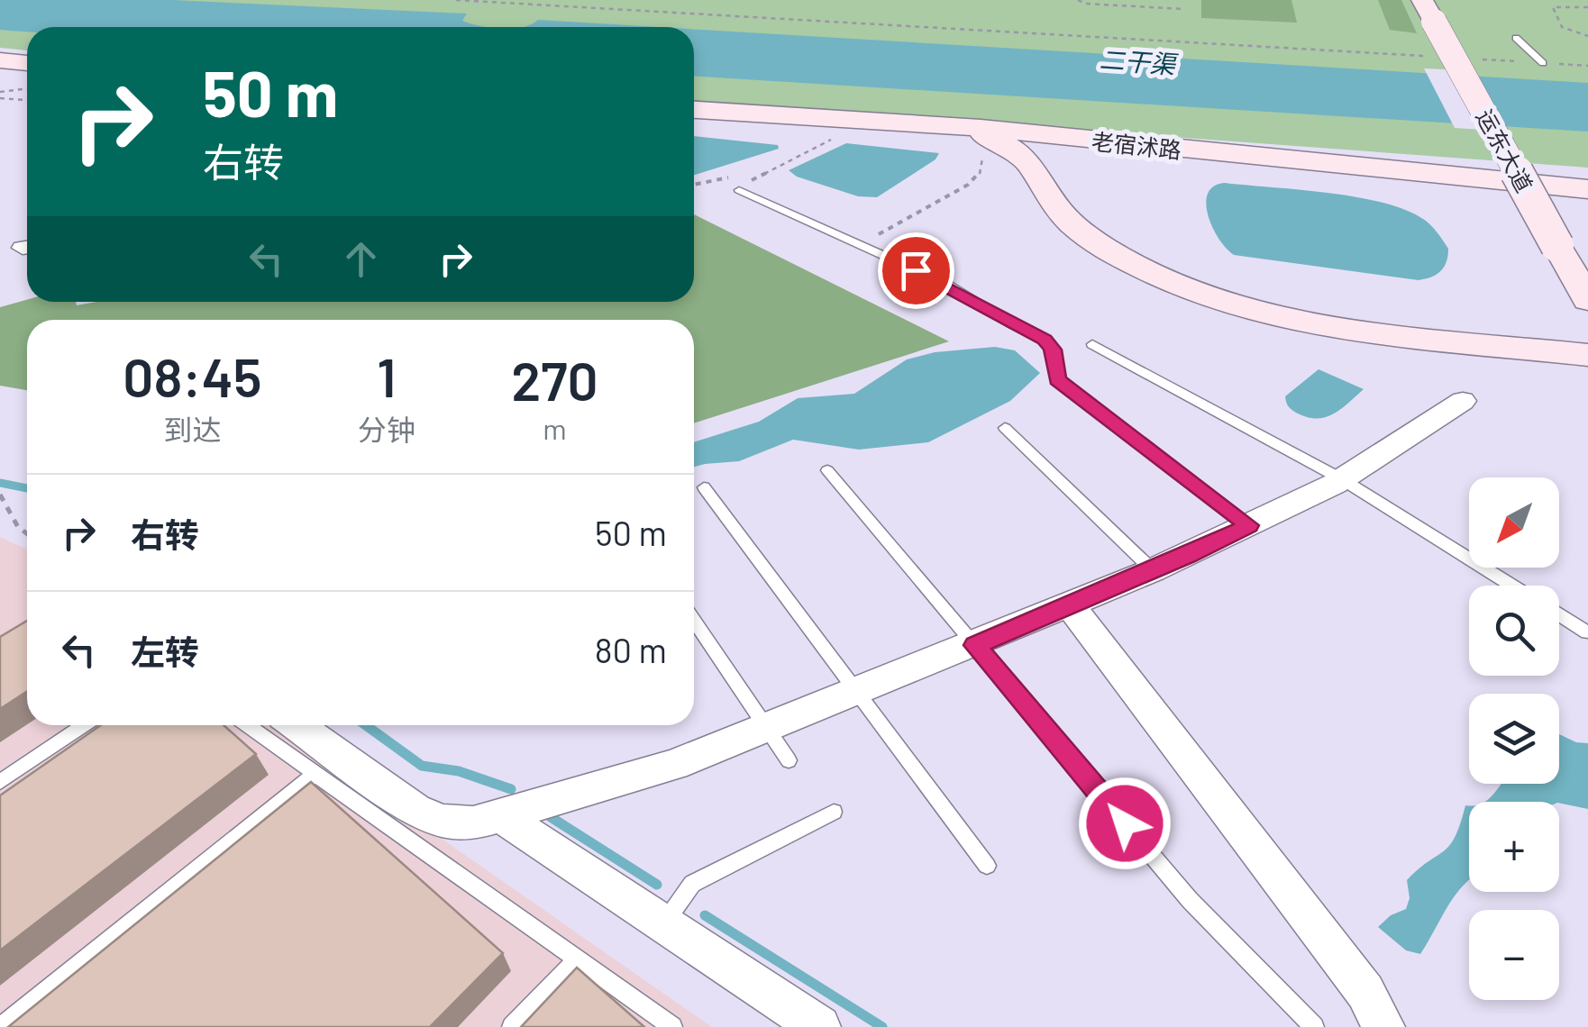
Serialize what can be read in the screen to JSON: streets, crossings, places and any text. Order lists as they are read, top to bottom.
{
  "streets": {
    "main road": ["老宿沭路", "运东大道"]
  },
  "water": ["二干渠"],
  "north": "bottom left",
  "page": {
    "turn": ["50 m", "右转"],
    "eta": [
      "08:45",
      "到达",
      "1",
      "分钟",
      "270",
      "m"
    ],
    "list": [
      {
        "name": "右转",
        "value": "50 m"
      },
      {
        "name": "左转",
        "value": "80 m"
      }
    ],
    "map_buttons": ["+", "−"]
  }
}
